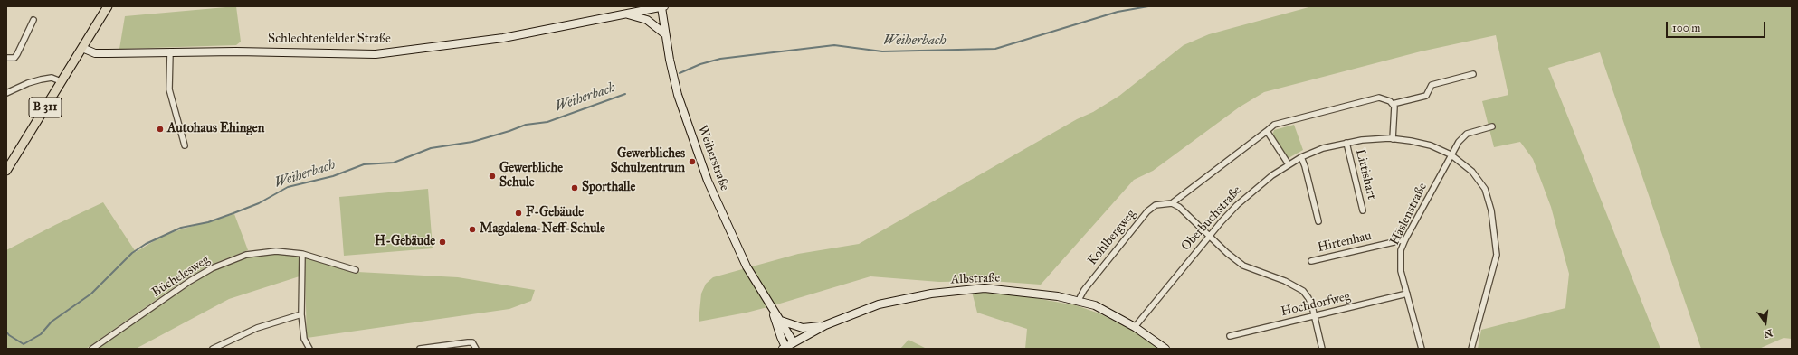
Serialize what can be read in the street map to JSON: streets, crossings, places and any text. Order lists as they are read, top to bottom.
{
  "streets": {
    "main road": ["B 311"],
    "street": [
      "Schlechtenfelder Straße",
      "Weiherstraße",
      "Littishart",
      "Häslenstraße",
      "Oberbuchstraße",
      "Kohlbergweg",
      "Hirtenhau",
      "Büchelesweg",
      "Albstraße",
      "Hochdorfweg"
    ]
  },
  "crossings": [
    ["Schlechtenfelder Straße", "B 311"],
    ["Schlechtenfelder Straße", "Weiherstraße"],
    ["Weiherstraße", "Albstraße"],
    ["Littishart", "Oberbuchstraße"],
    ["Häslenstraße", "Oberbuchstraße"],
    ["Häslenstraße", "Hirtenhau"],
    ["Häslenstraße", "Hochdorfweg"],
    ["Oberbuchstraße", "Albstraße"],
    ["Kohlbergweg", "Albstraße"]
  ],
  "water": ["Weiherbach"],
  "places": [
    "Autohaus Ehingen",
    "Gewerbliches Schulzentrum",
    "Gewerbliche Schule",
    "Sporthalle",
    "F-Gebäude",
    "Magdalena-Neff-Schule",
    "H-Gebäude"
  ],
  "scale_bar": "100 m",
  "north": "bottom"
}
